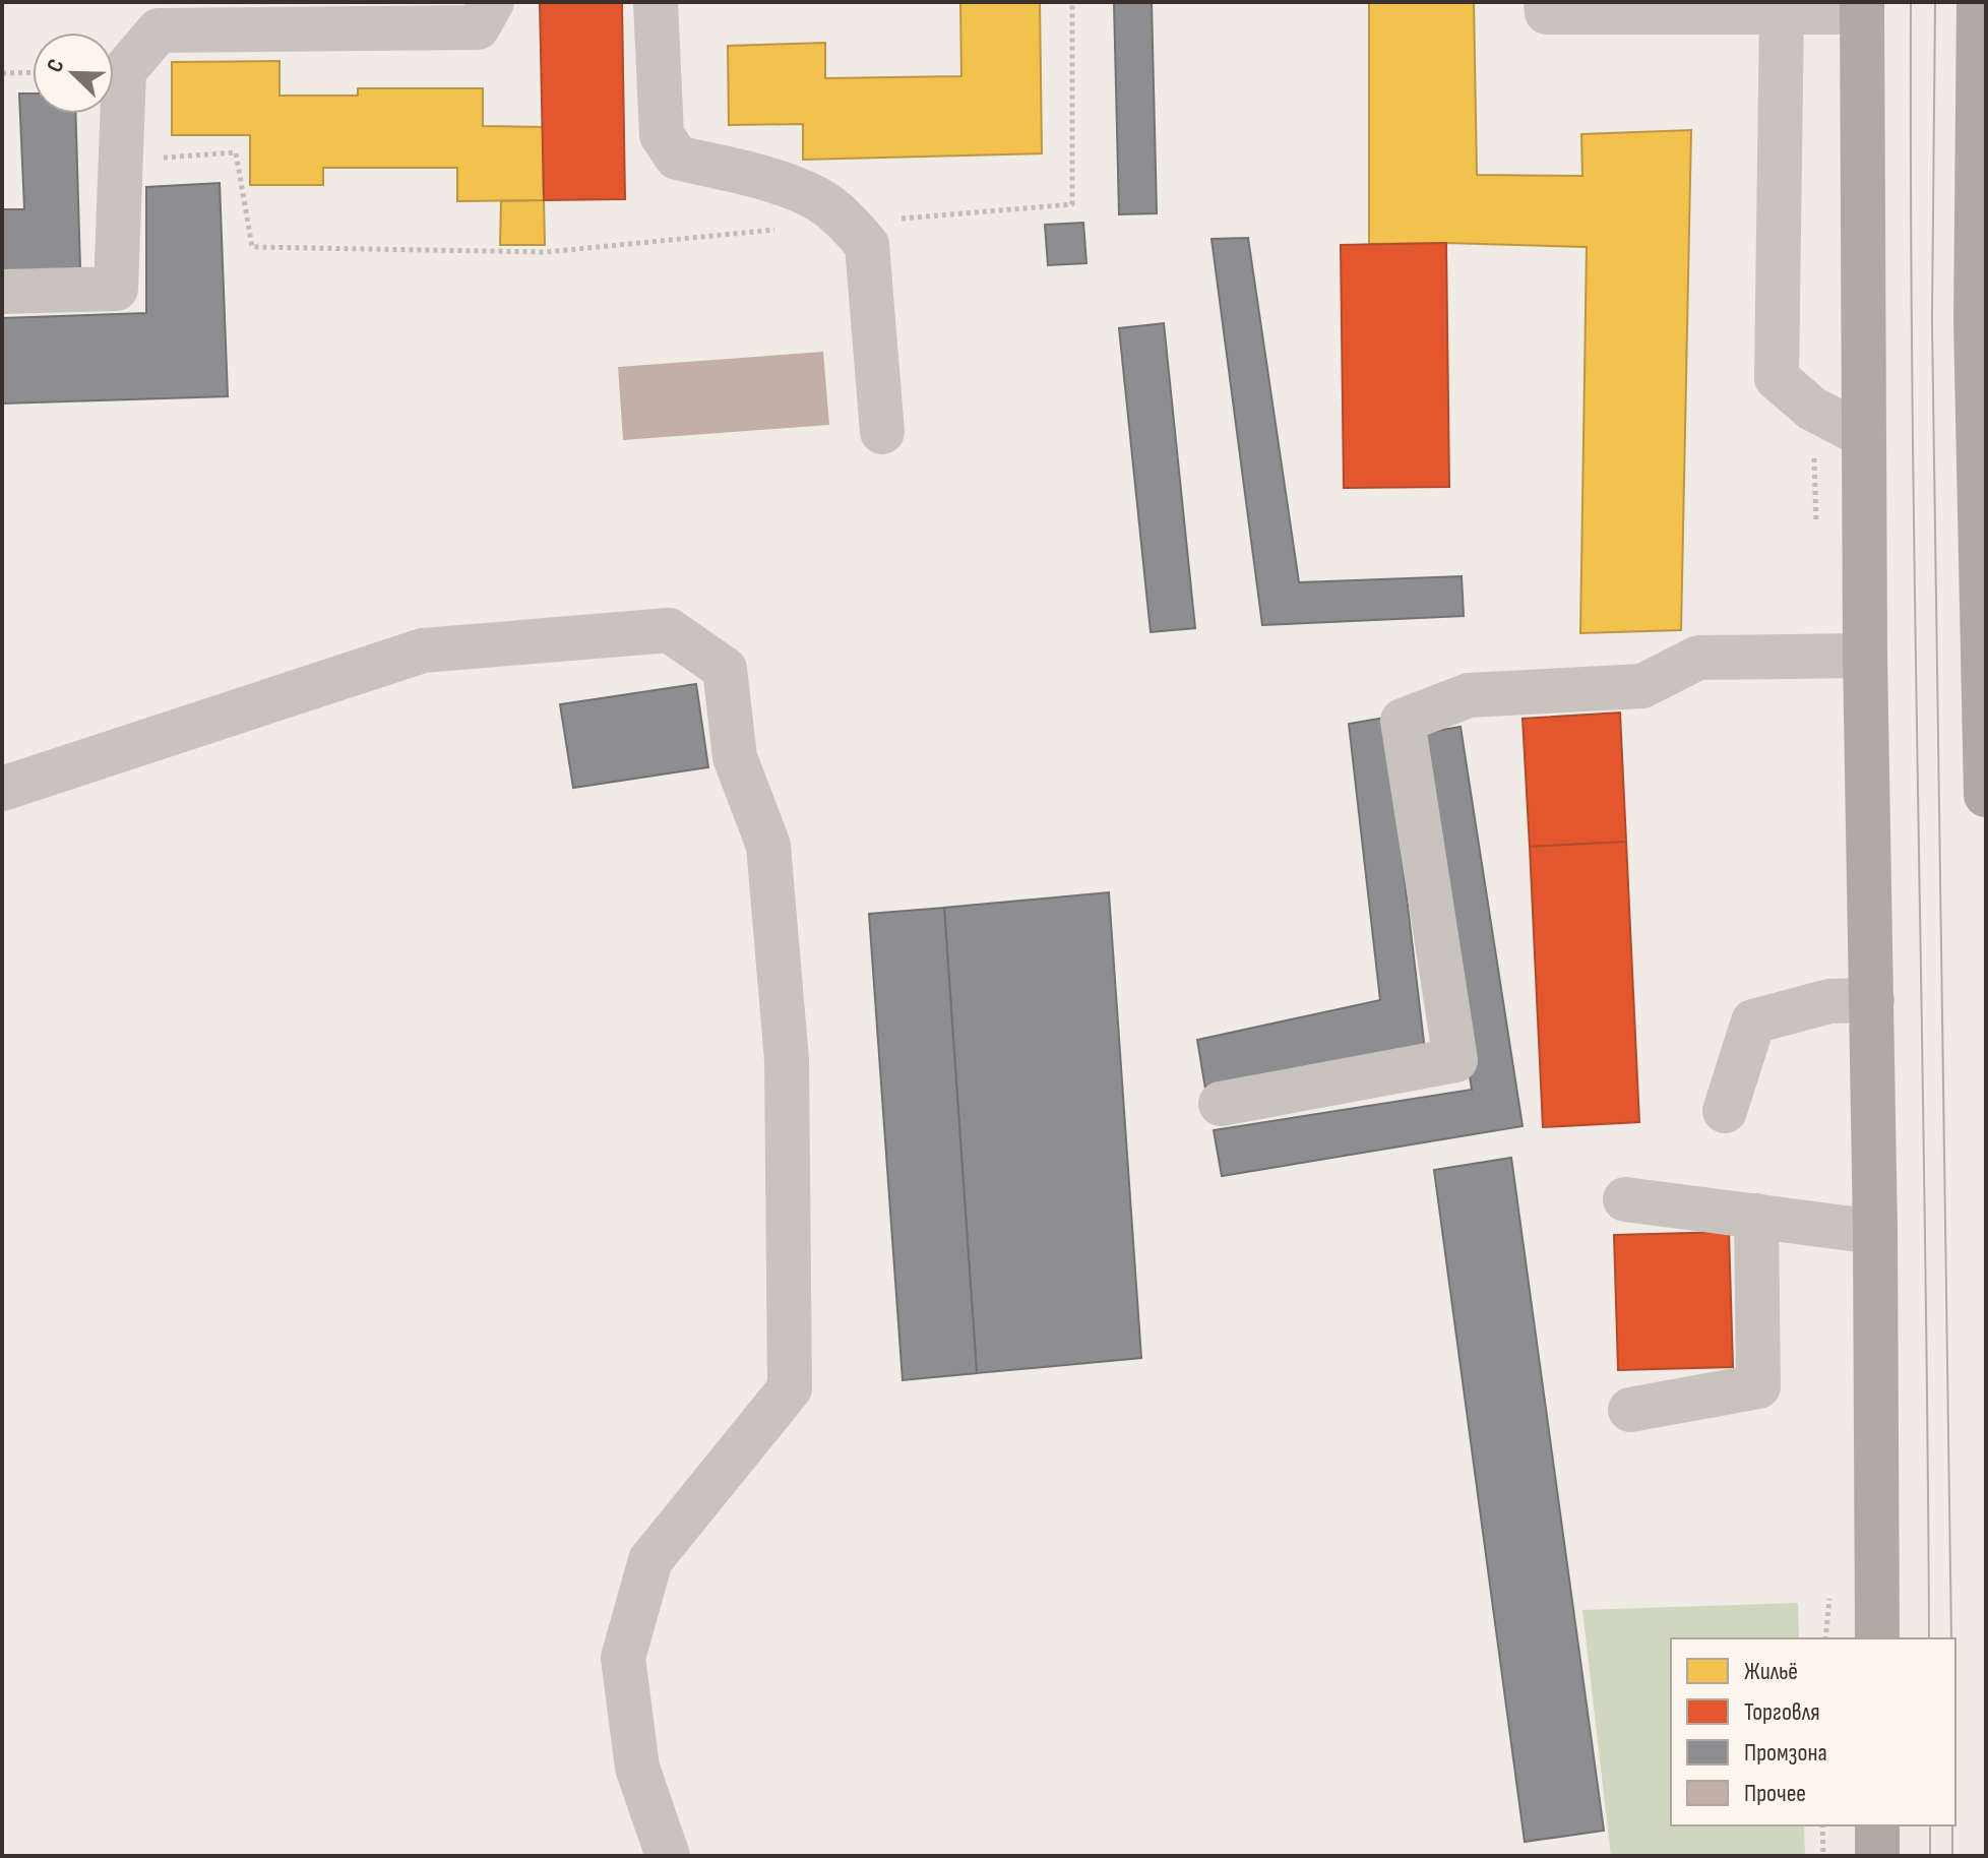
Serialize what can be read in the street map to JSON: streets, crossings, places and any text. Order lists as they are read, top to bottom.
{
  "legend": [
    "Жильё",
    "Торговля",
    "Промзона",
    "Прочее"
  ],
  "north": "top left"
}
